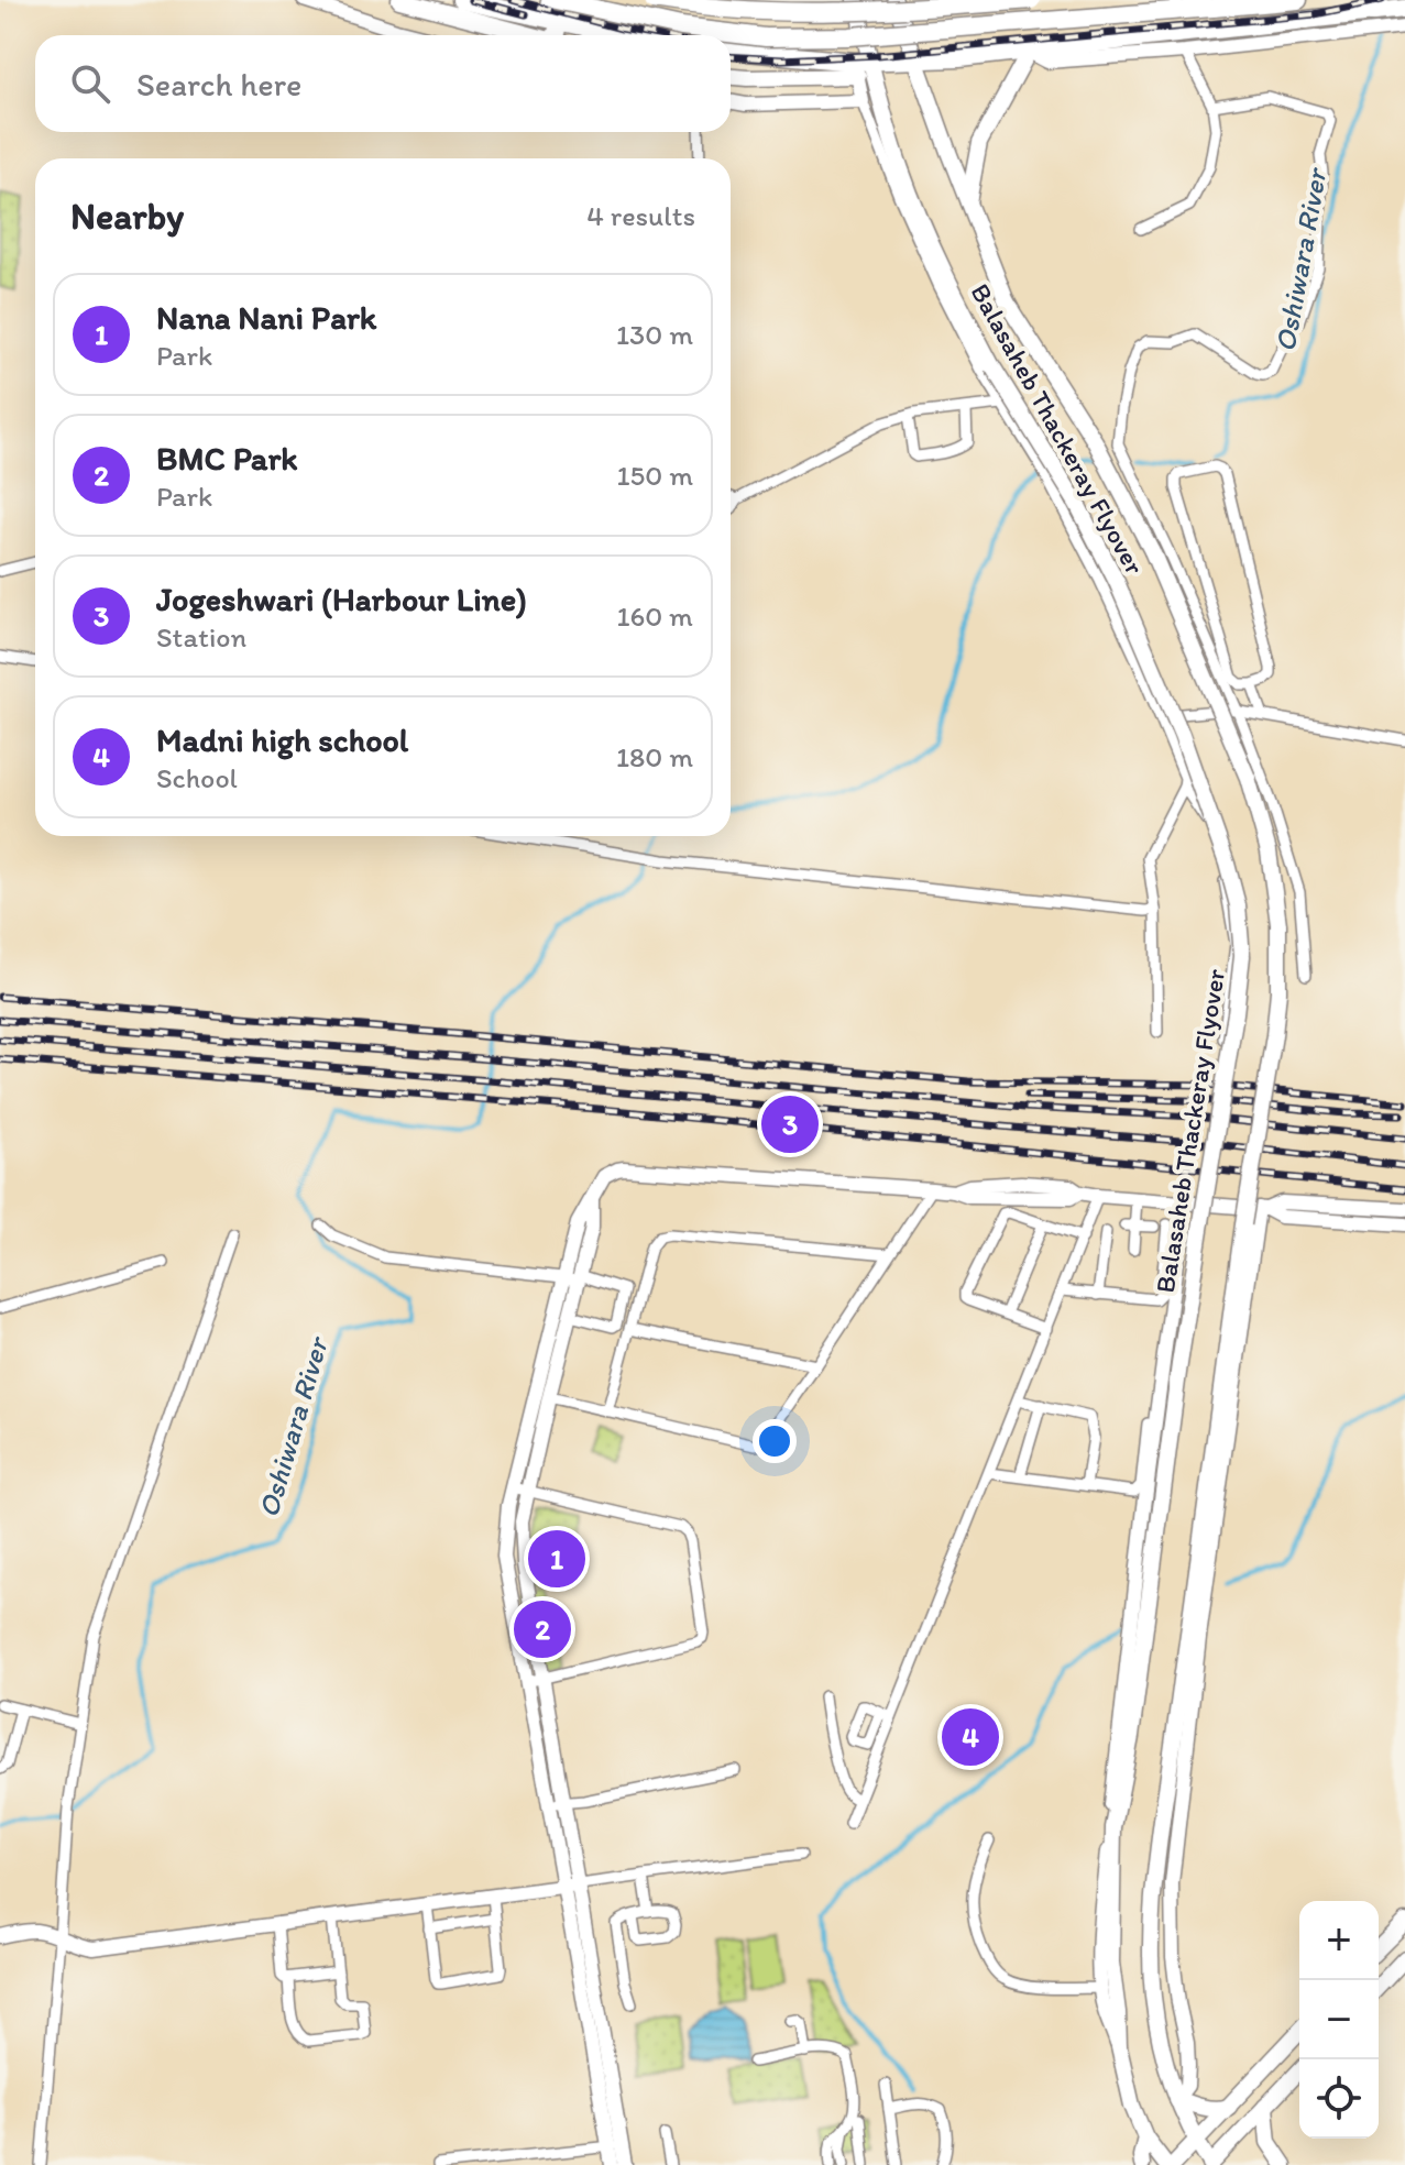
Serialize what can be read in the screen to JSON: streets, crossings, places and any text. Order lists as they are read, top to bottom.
{
  "streets": {
    "main road": ["Balasaheb Thackeray Flyover"]
  },
  "water": ["Oshiwara River"],
  "page": {
    "search": "Search here",
    "heading": ["Nearby", "4 results"],
    "list": [
      {
        "mark": "1",
        "name": "Nana Nani Park",
        "note": "Park",
        "value": "130 m"
      },
      {
        "mark": "2",
        "name": "BMC Park",
        "note": "Park",
        "value": "150 m"
      },
      {
        "mark": "3",
        "name": "Jogeshwari (Harbour Line)",
        "note": "Station",
        "value": "160 m"
      },
      {
        "mark": "4",
        "name": "Madni high school",
        "note": "School",
        "value": "180 m"
      }
    ],
    "pins": [
      "3",
      "1",
      "2",
      "4"
    ],
    "map_buttons": ["+", "−"]
  }
}
